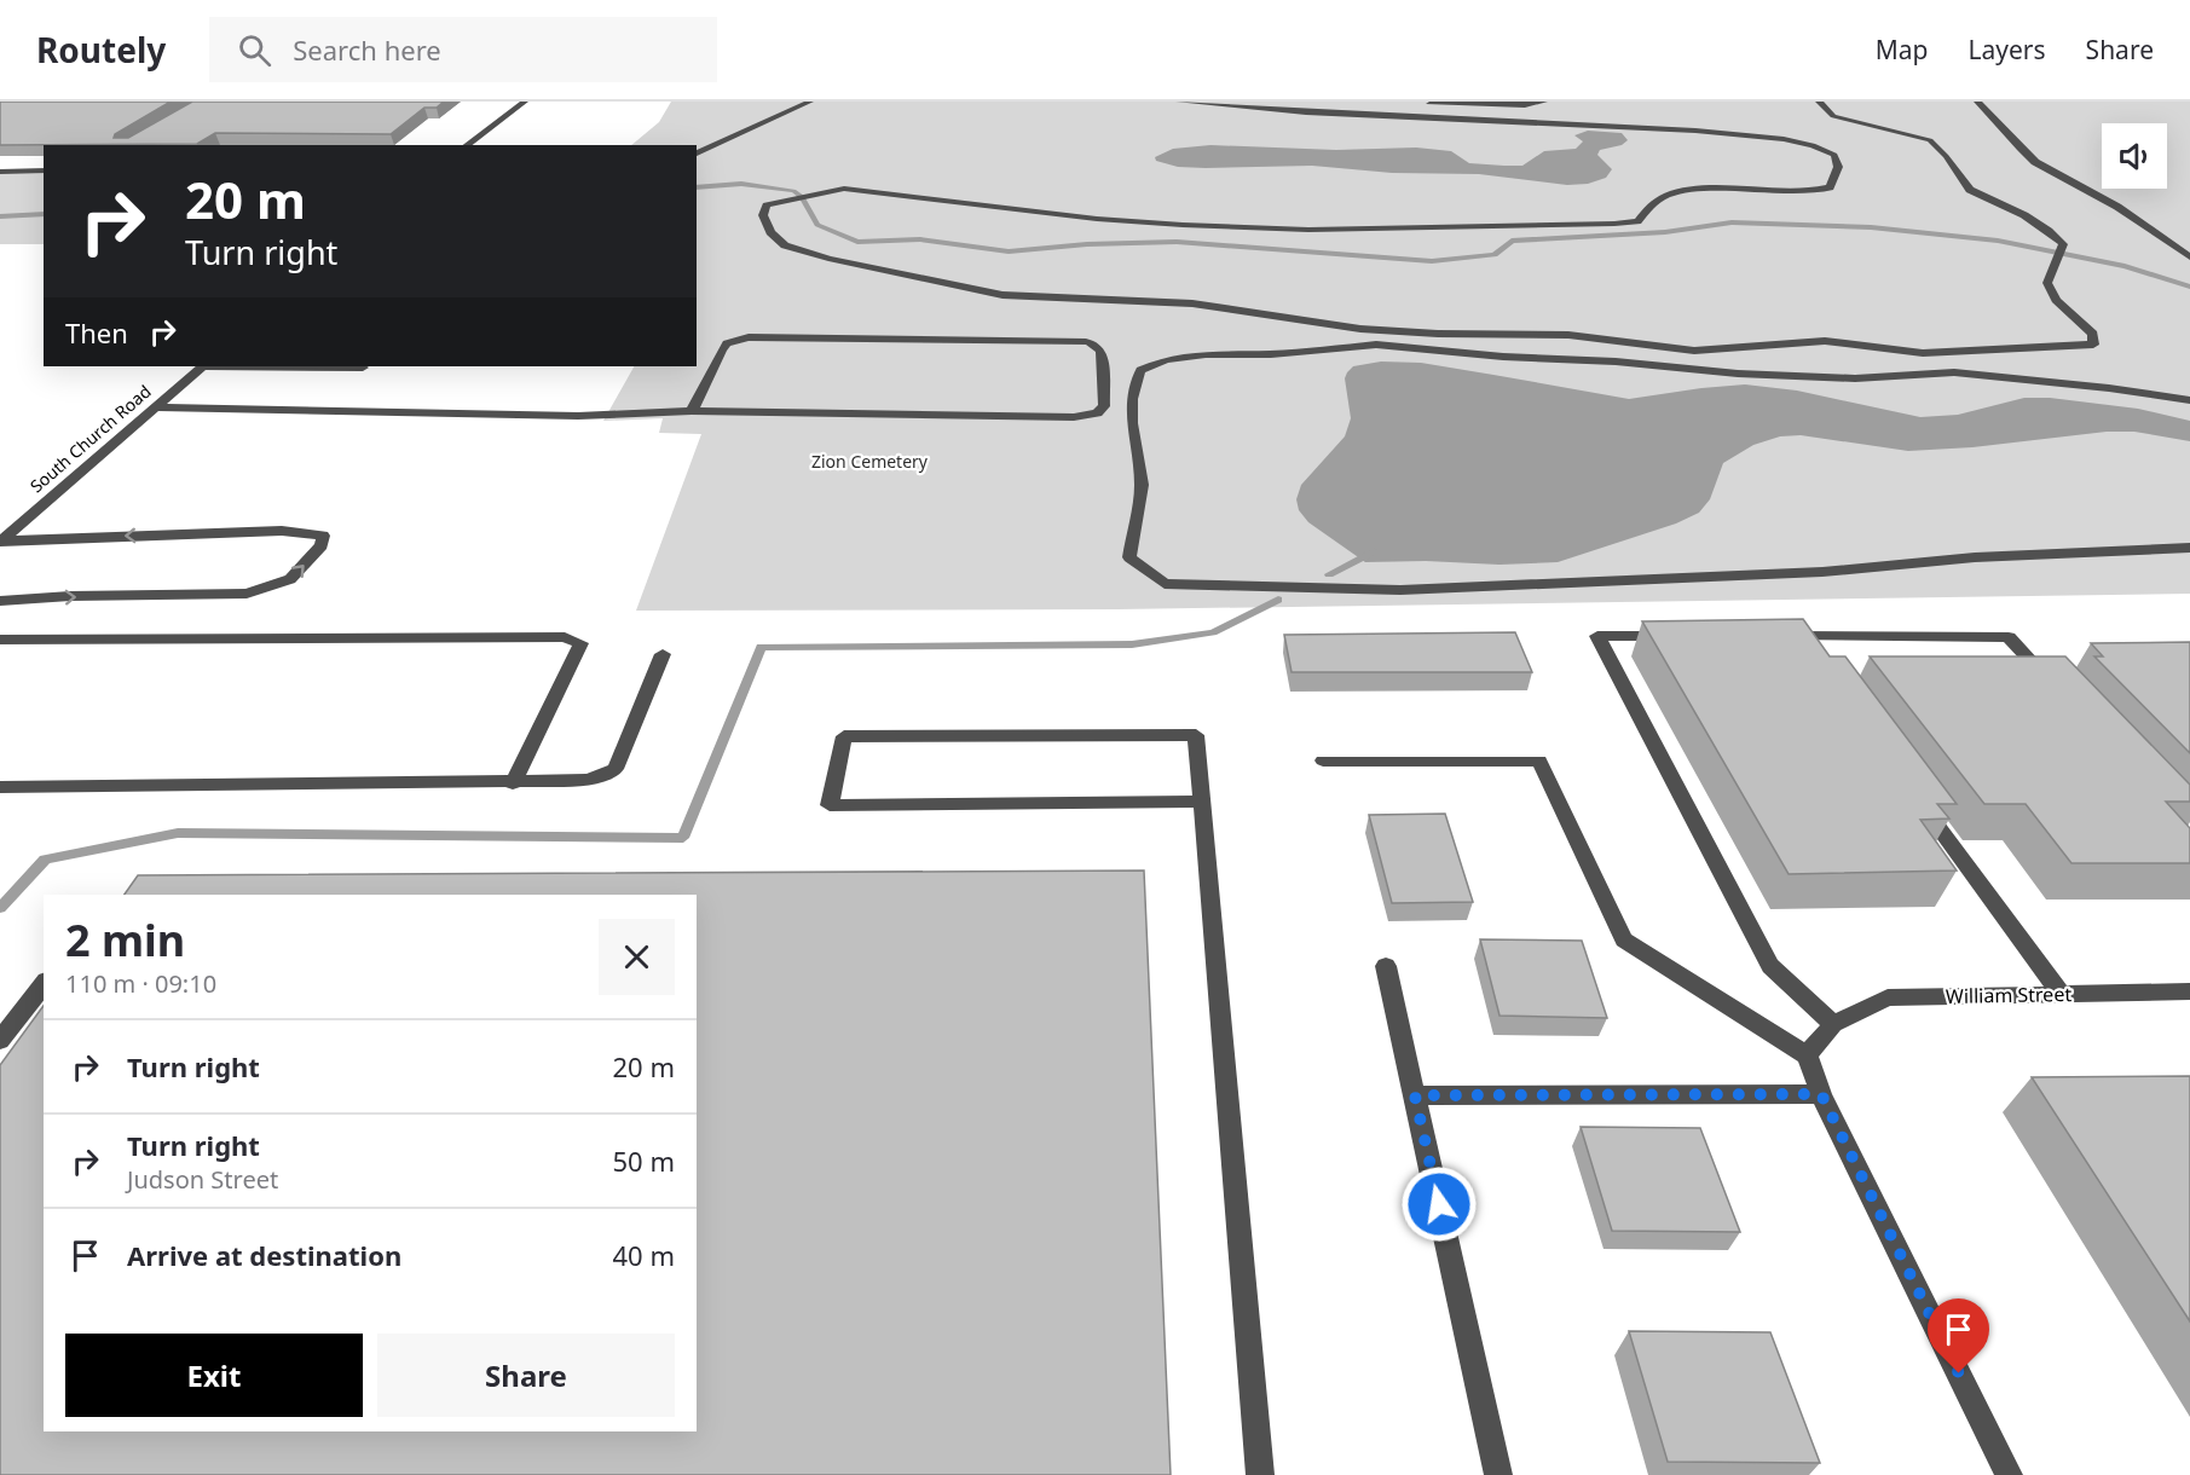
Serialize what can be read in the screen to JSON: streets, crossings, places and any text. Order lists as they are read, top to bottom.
{
  "streets": {
    "street": ["South Church Road", "William Street"]
  },
  "parks": ["Zion Cemetery"],
  "page": {
    "header": "Routely",
    "search": "Search here",
    "nav": ["Map", "Layers", "Share"],
    "turn": ["20 m", "Turn right"],
    "then": "Then",
    "heading": ["2 min", "110 m · 09:10"],
    "list": [
      {
        "name": "Turn right",
        "value": "20 m"
      },
      {
        "name": "Turn right",
        "note": "Judson Street",
        "value": "50 m"
      },
      {
        "name": "Arrive at destination",
        "value": "40 m"
      }
    ],
    "buttons": ["Exit", "Share"]
  }
}
